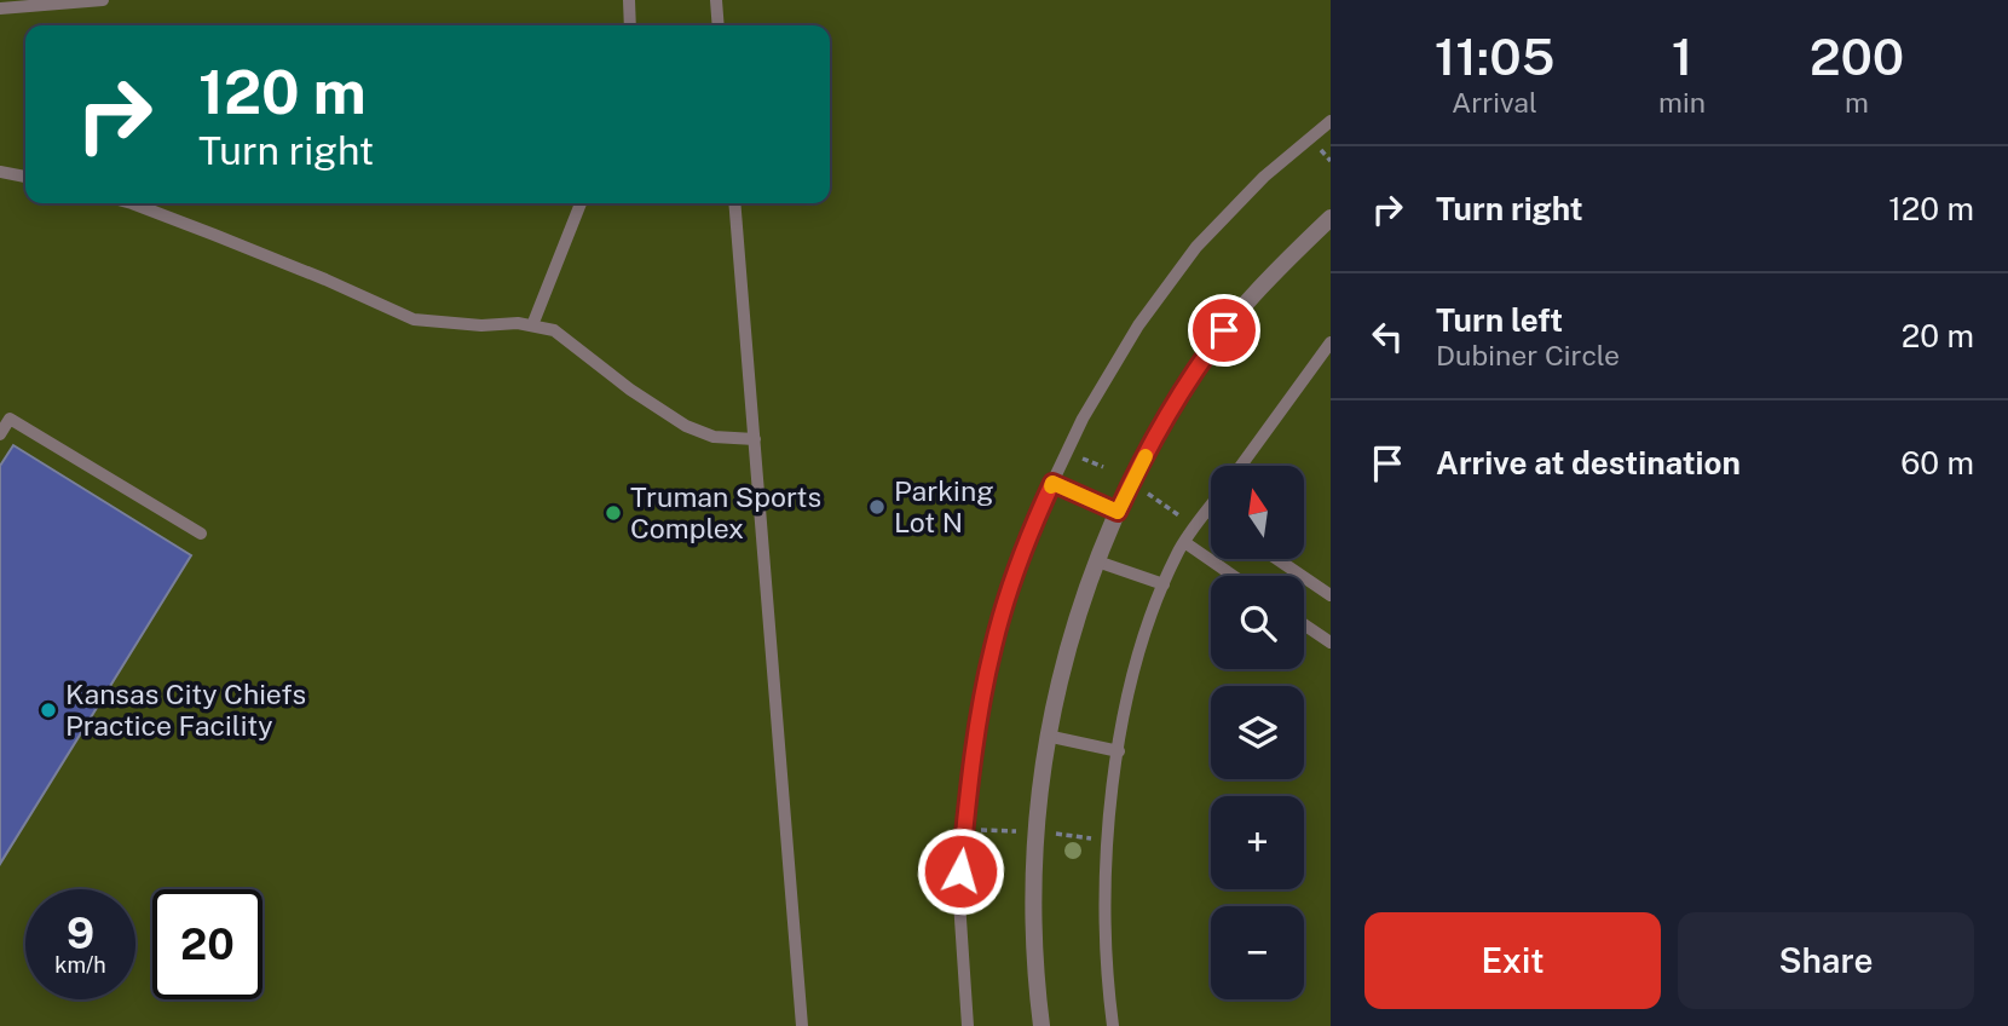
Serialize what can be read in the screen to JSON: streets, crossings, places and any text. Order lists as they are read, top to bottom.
{
  "places": ["Parking Lot N", "Truman Sports Complex", "Kansas City Chiefs Practice Facility"],
  "north": "top",
  "page": {
    "eta": [
      "11:05",
      "Arrival",
      "1",
      "min",
      "200",
      "m"
    ],
    "turn": ["120 m", "Turn right"],
    "list": [
      {
        "name": "Turn right",
        "value": "120 m"
      },
      {
        "name": "Turn left",
        "note": "Dubiner Circle",
        "value": "20 m"
      },
      {
        "name": "Arrive at destination",
        "value": "60 m"
      }
    ],
    "map_buttons": ["+", "−"],
    "speed": "9 km/h",
    "limit": "20",
    "buttons": ["Exit", "Share"]
  }
}
